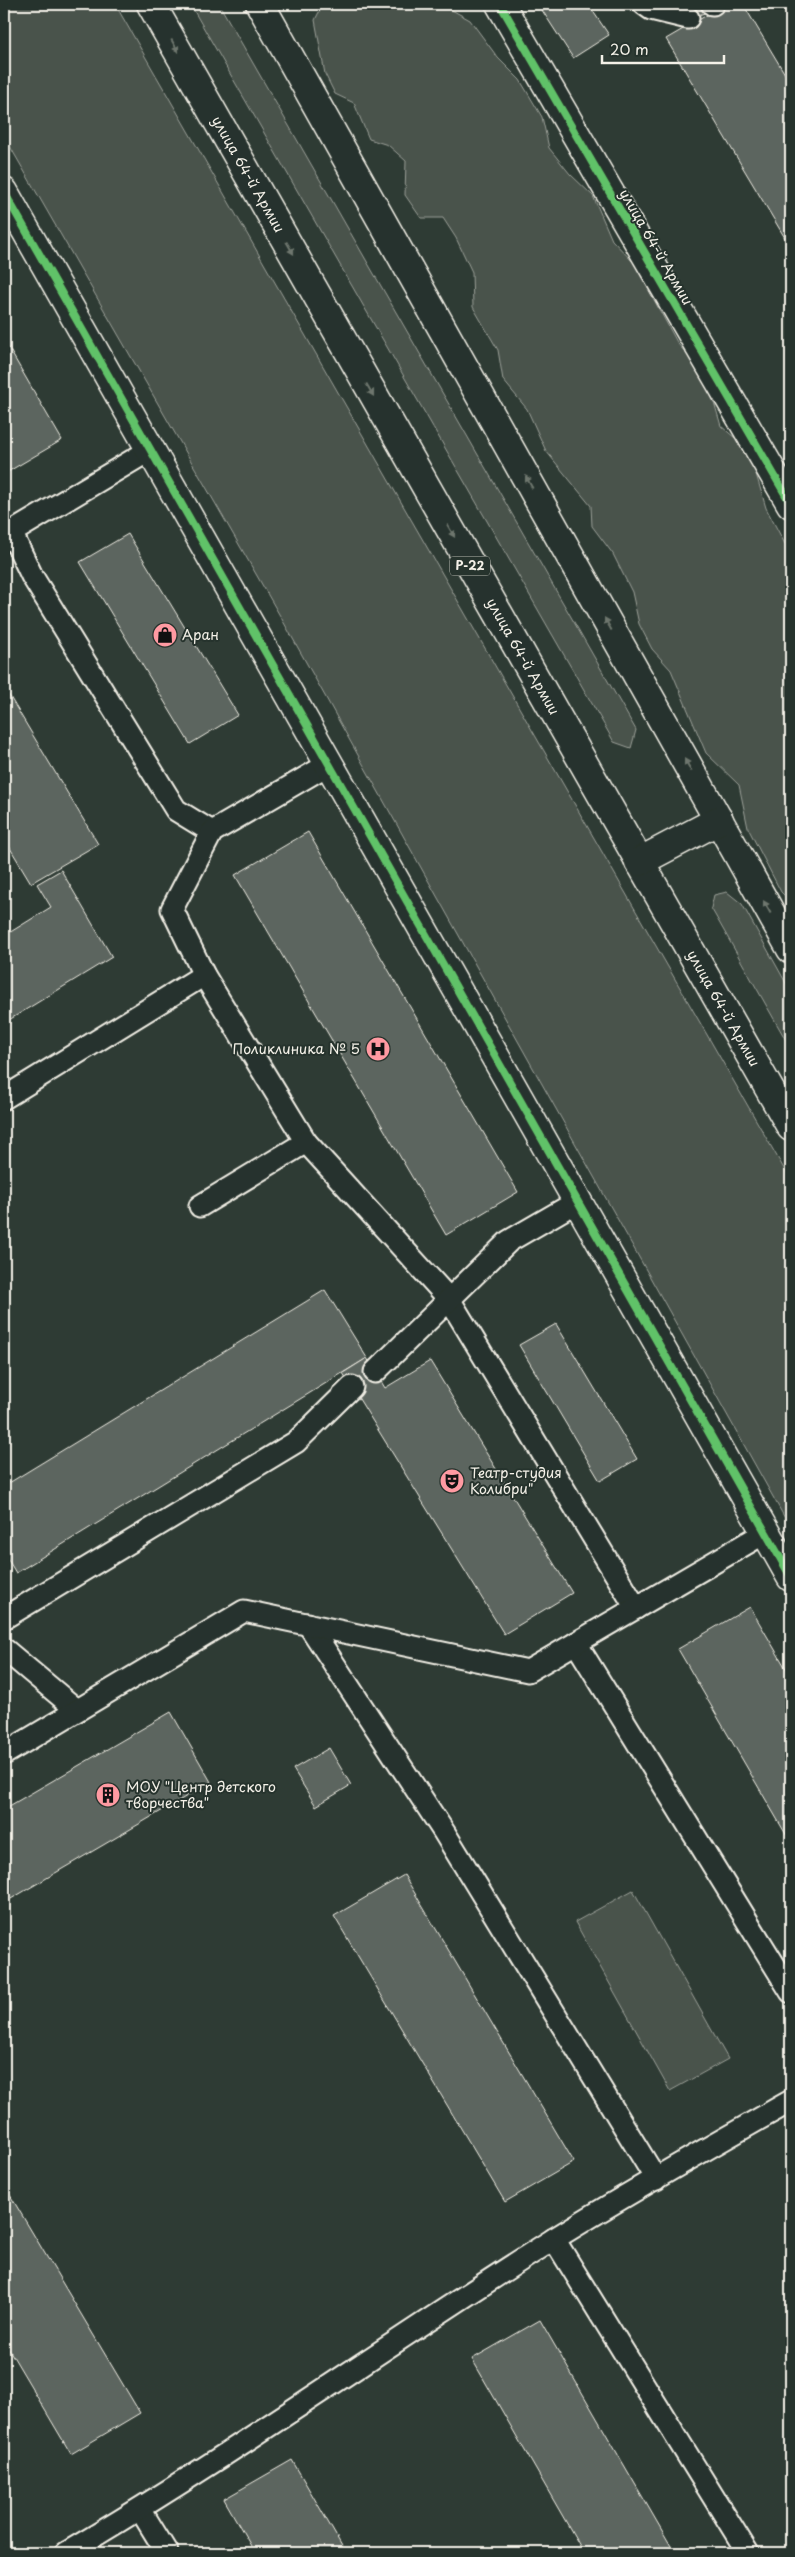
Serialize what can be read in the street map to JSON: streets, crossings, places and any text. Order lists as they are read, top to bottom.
{
  "streets": {
    "main road": ["улица 64-й Армии", "Р-22"]
  },
  "places": {
    "shop": ["Аран"],
    "hospital": ["Поликлиника № 5"],
    "theatre": ["Театр-студия Колибри\""],
    "building": ["МОУ \"Центр детского творчества\""]
  },
  "scale_bar": "20 m"
}
